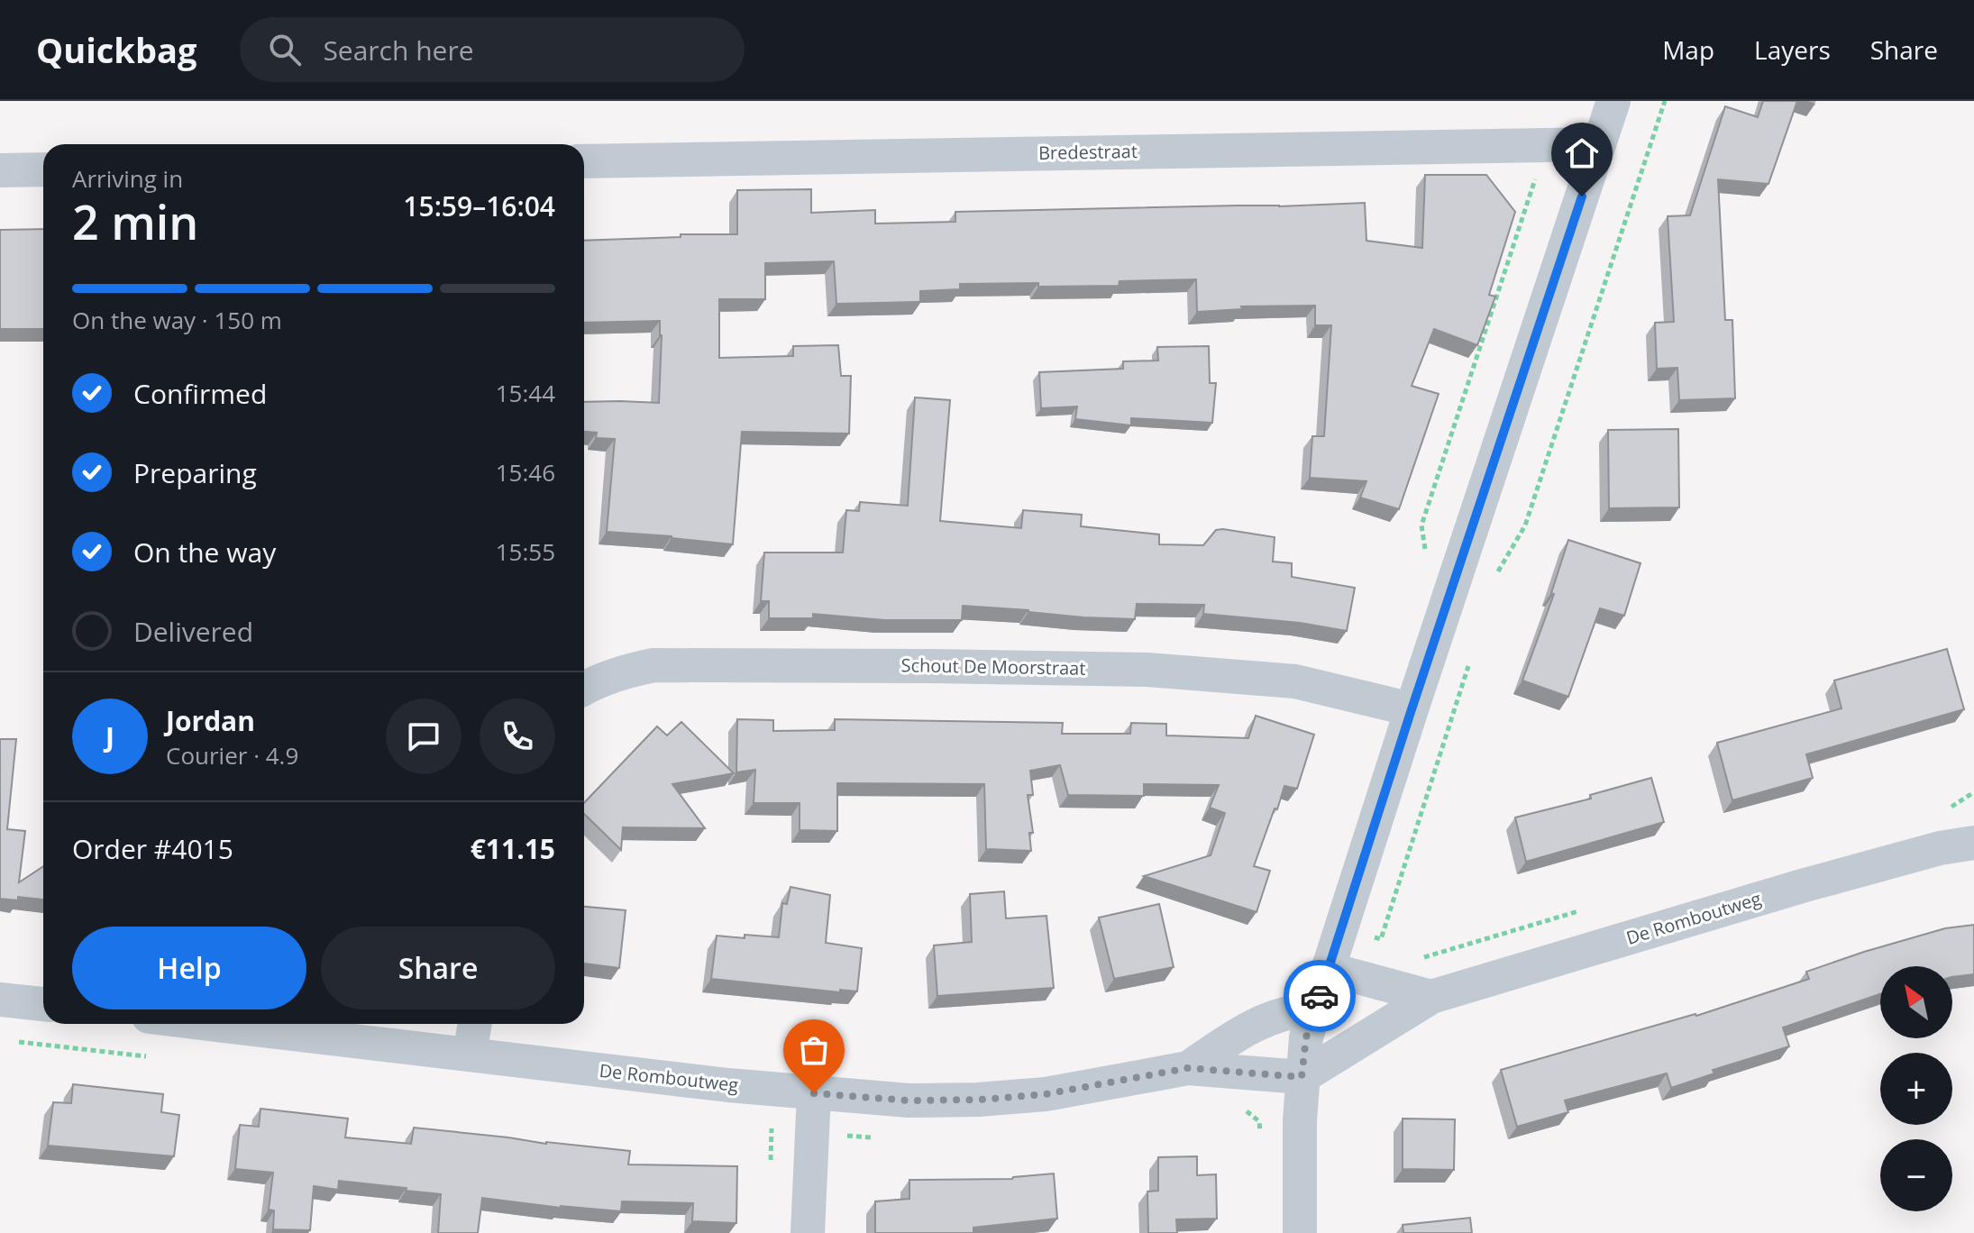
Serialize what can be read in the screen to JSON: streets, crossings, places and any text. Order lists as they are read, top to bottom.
{
  "streets": {
    "street": ["Bredestraat", "Schout De Moorstraat", "De Romboutweg"]
  },
  "north": "top left",
  "page": {
    "header": "Quickbag",
    "search": "Search here",
    "nav": ["Map", "Layers", "Share"],
    "heading": ["2 min", "Arriving in", "15:59–16:04"],
    "panel": [
      "Jordan",
      "Courier · 4.9",
      "Order #4015",
      "€11.15"
    ],
    "bar": "On the way · 150 m",
    "list": [
      ["Confirmed", "15:44"],
      ["Preparing", "15:46"],
      ["On the way", "15:55"],
      "Delivered"
    ],
    "round": "J",
    "buttons": ["Help", "Share"],
    "map_buttons": ["+", "−"]
  }
}
